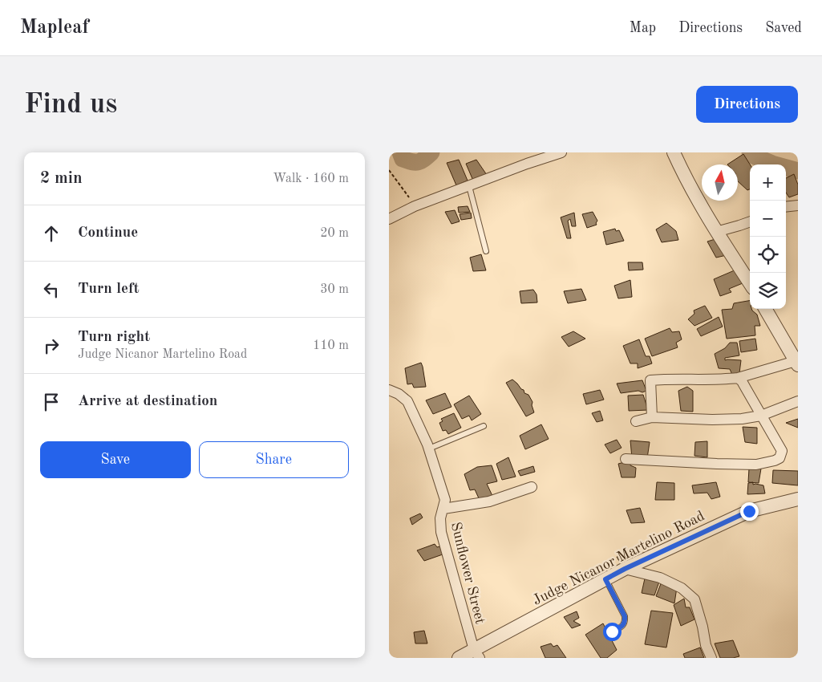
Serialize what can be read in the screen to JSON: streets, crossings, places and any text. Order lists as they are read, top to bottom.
{
  "streets": {
    "street": ["Judge Nicanor Martelino Road", "Sunflower Street"]
  },
  "crossings": [
    ["Judge Nicanor Martelino Road", "Sunflower Street"]
  ],
  "north": "top",
  "page": {
    "header": "Mapleaf",
    "nav": ["Map", "Directions", "Saved"],
    "buttons": [
      "Directions",
      ["Save", "Share"]
    ],
    "title": "Find us",
    "heading": ["2 min", "Walk · 160 m"],
    "map_buttons": ["+", "−"],
    "list": [
      ["Continue", "20 m"],
      ["Turn left", "30 m"],
      ["Turn right", "Judge Nicanor Martelino Road", "110 m"],
      "Arrive at destination"
    ]
  }
}
